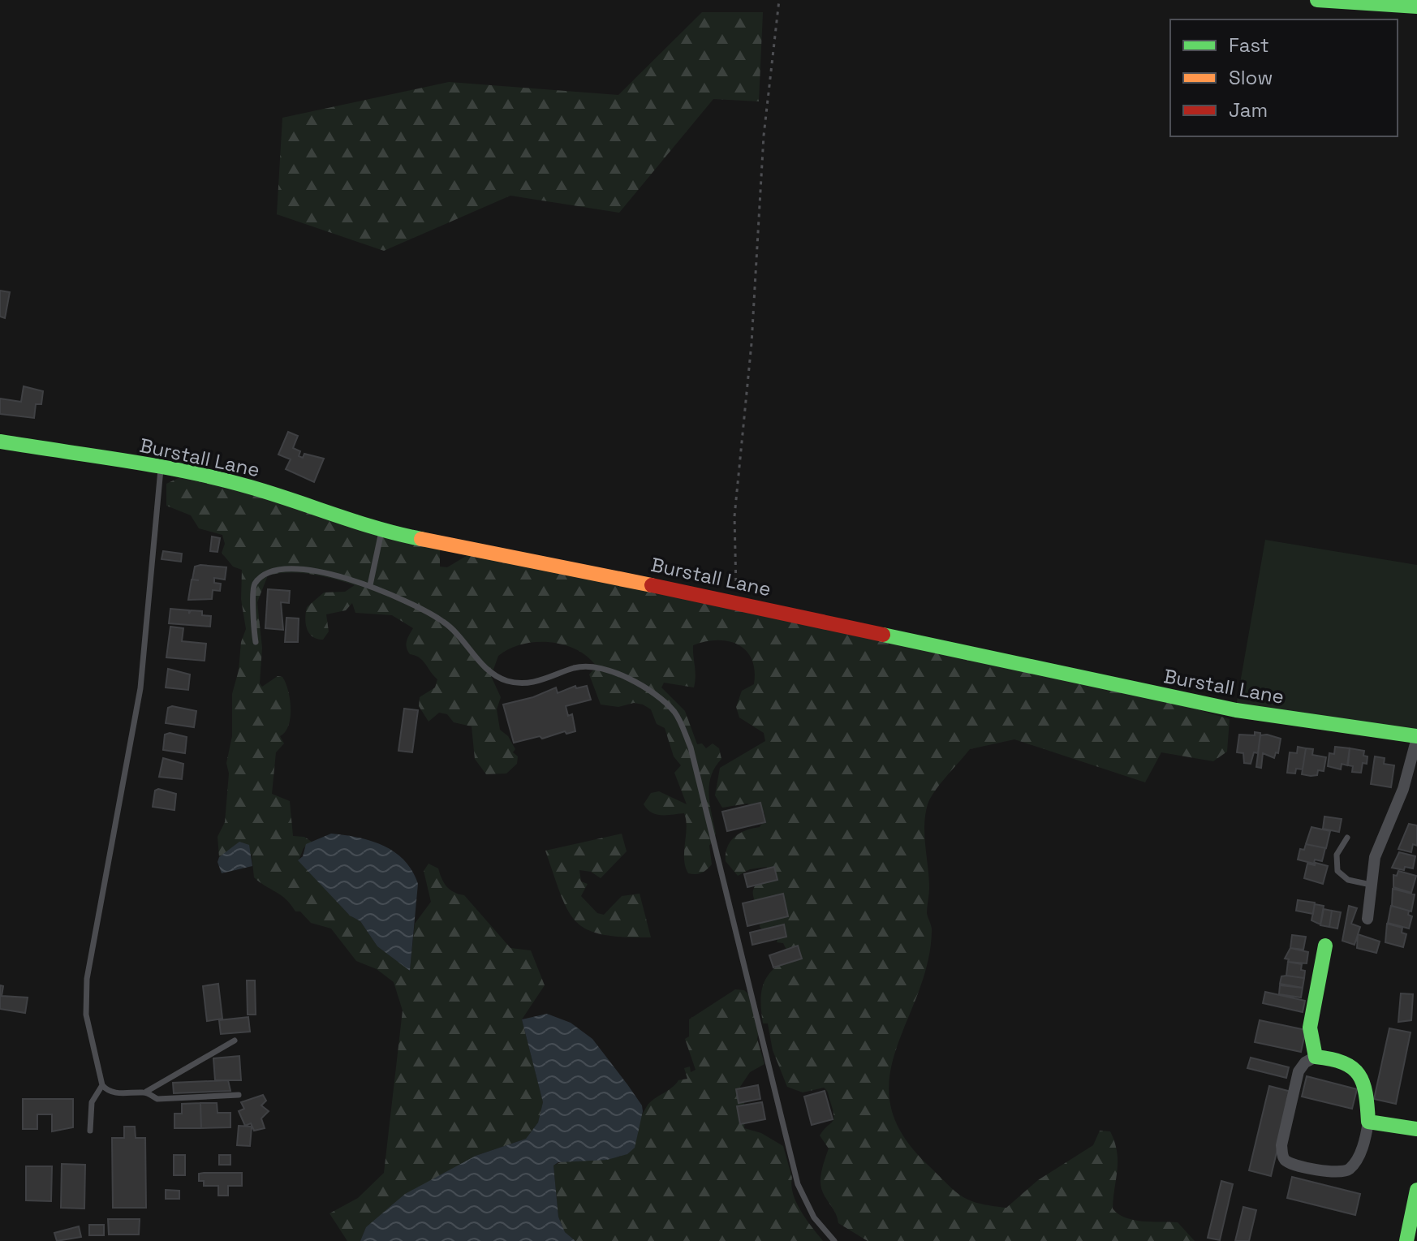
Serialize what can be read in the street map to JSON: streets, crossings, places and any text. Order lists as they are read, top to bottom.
{
  "streets": {
    "street": ["Burstall Lane"]
  },
  "legend": ["Fast", "Slow", "Jam"]
}
